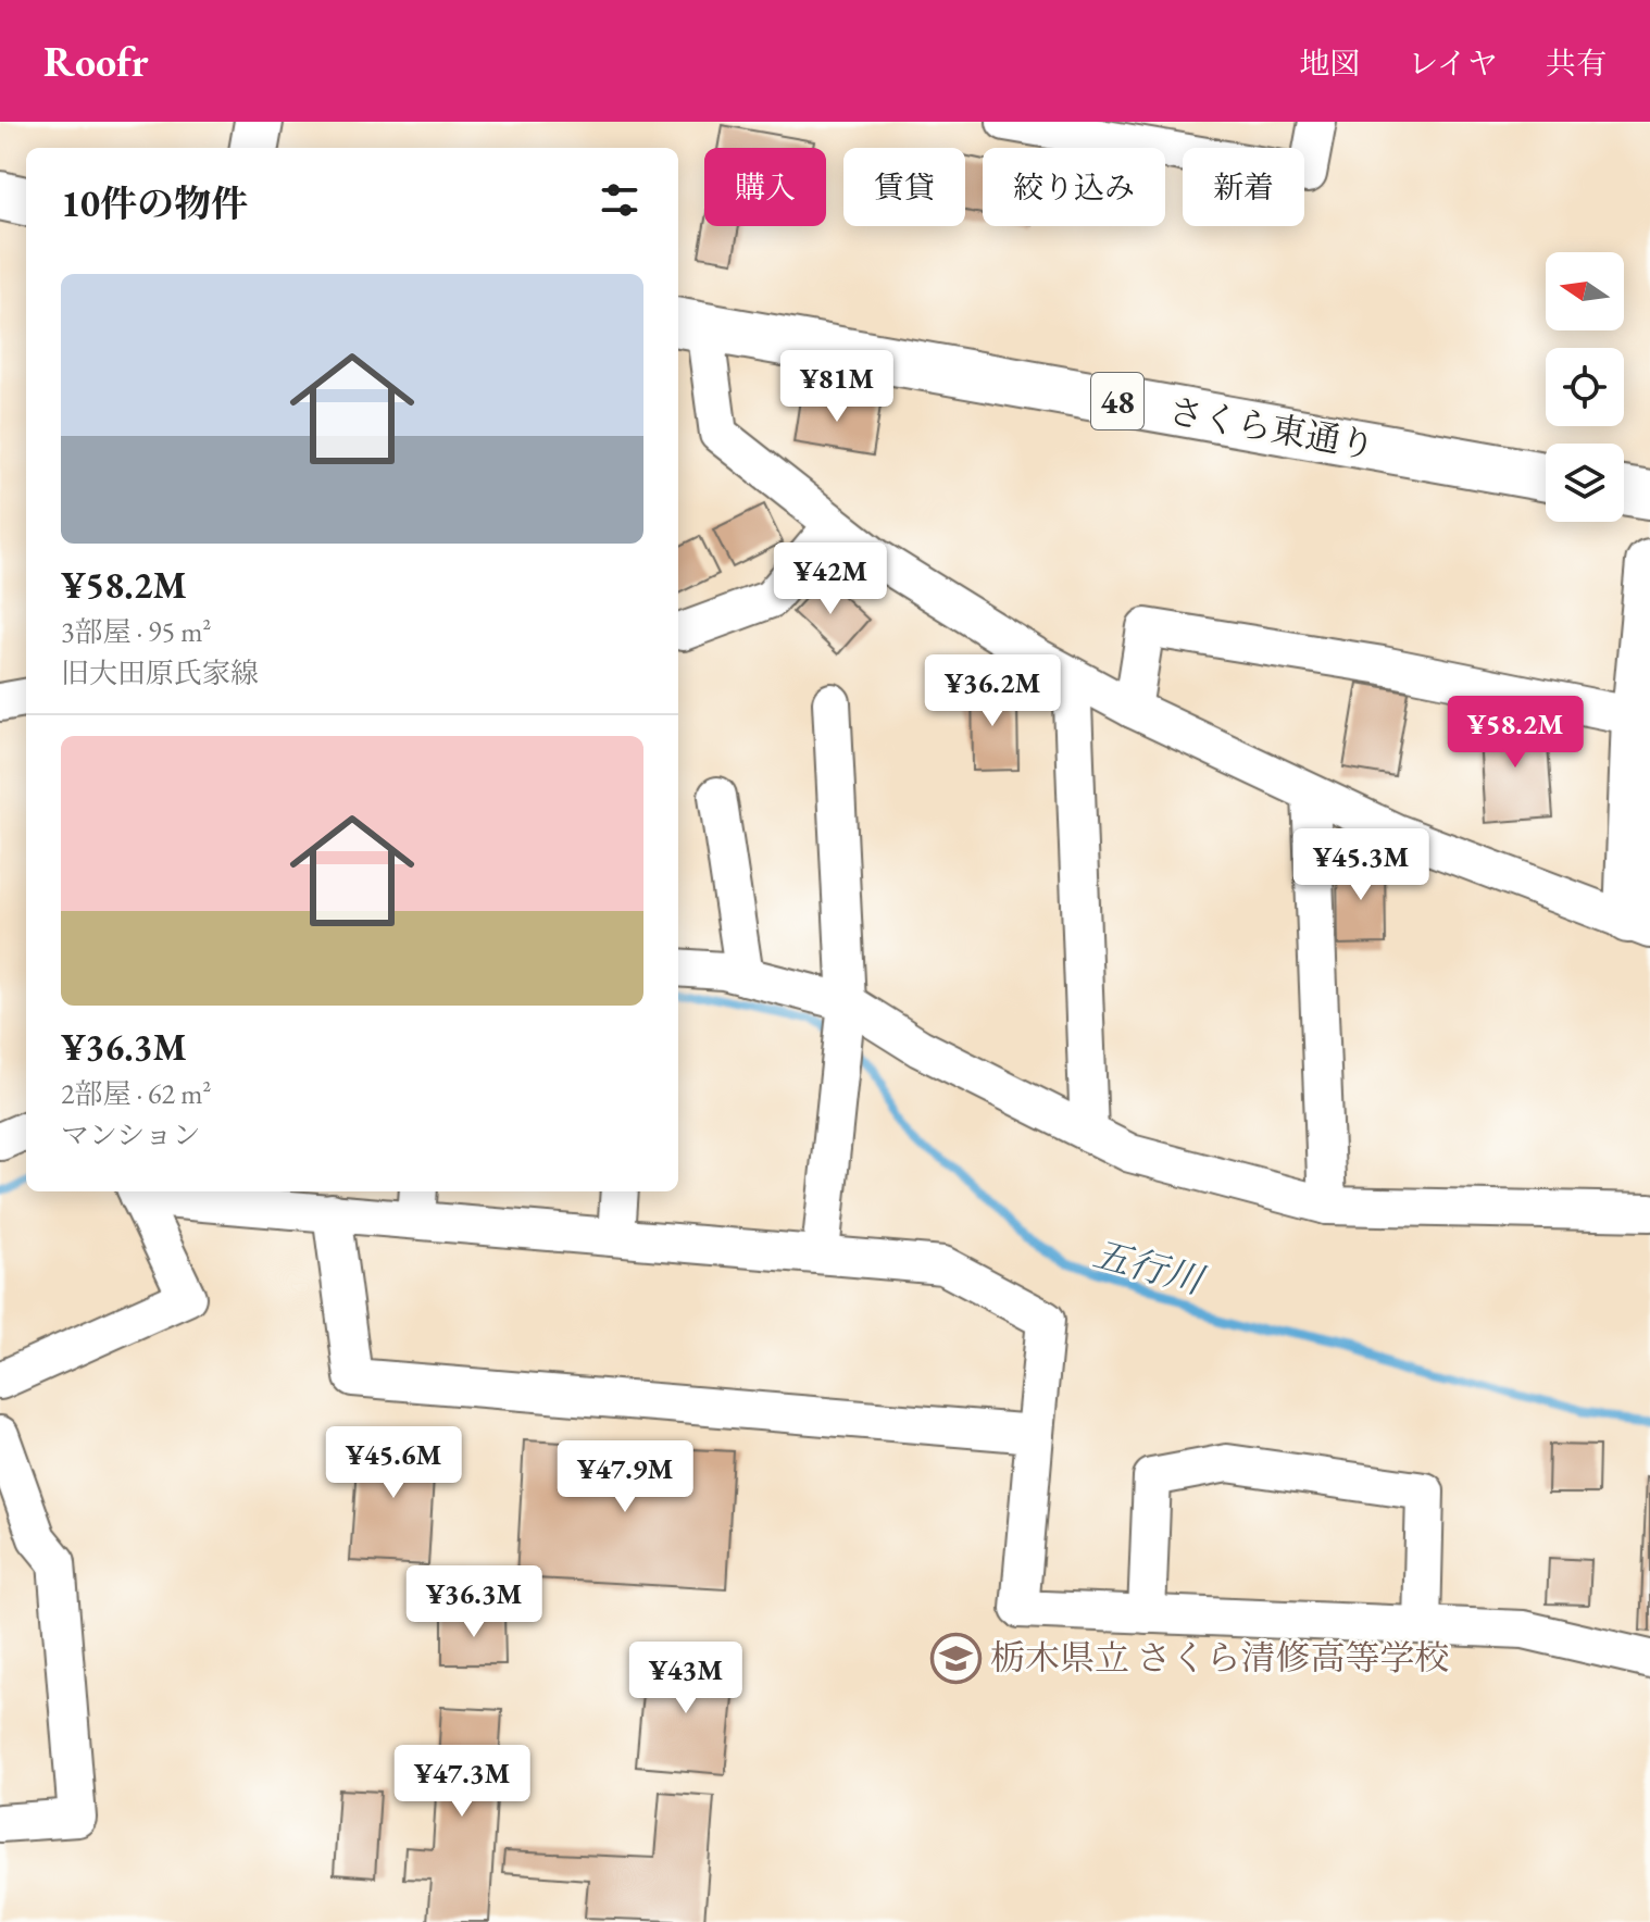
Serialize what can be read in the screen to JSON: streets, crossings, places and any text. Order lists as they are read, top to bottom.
{
  "streets": {
    "main road": ["48", "さくら東通り"]
  },
  "water": ["五行川"],
  "places": {
    "school or university": ["栃木県立 さくら清修高等学校"]
  },
  "north": "left",
  "page": {
    "header": "Roofr",
    "nav": ["地図", "レイヤ", "共有"],
    "chip": [
      "購入",
      "賃貸",
      "絞り込み",
      "新着"
    ],
    "heading": "10件の物件",
    "list": [
      {
        "name": "¥58.2M",
        "note": "3部屋 · 95 m² · 旧大田原氏家線"
      },
      {
        "name": "¥36.3M",
        "note": "2部屋 · 62 m² · マンション"
      }
    ],
    "price": [
      "¥81M",
      "¥42M",
      "¥36.2M",
      "¥58.2M",
      "¥45.3M",
      "¥45.6M",
      "¥47.9M",
      "¥36.3M",
      "¥43M",
      "¥47.3M"
    ]
  }
}
